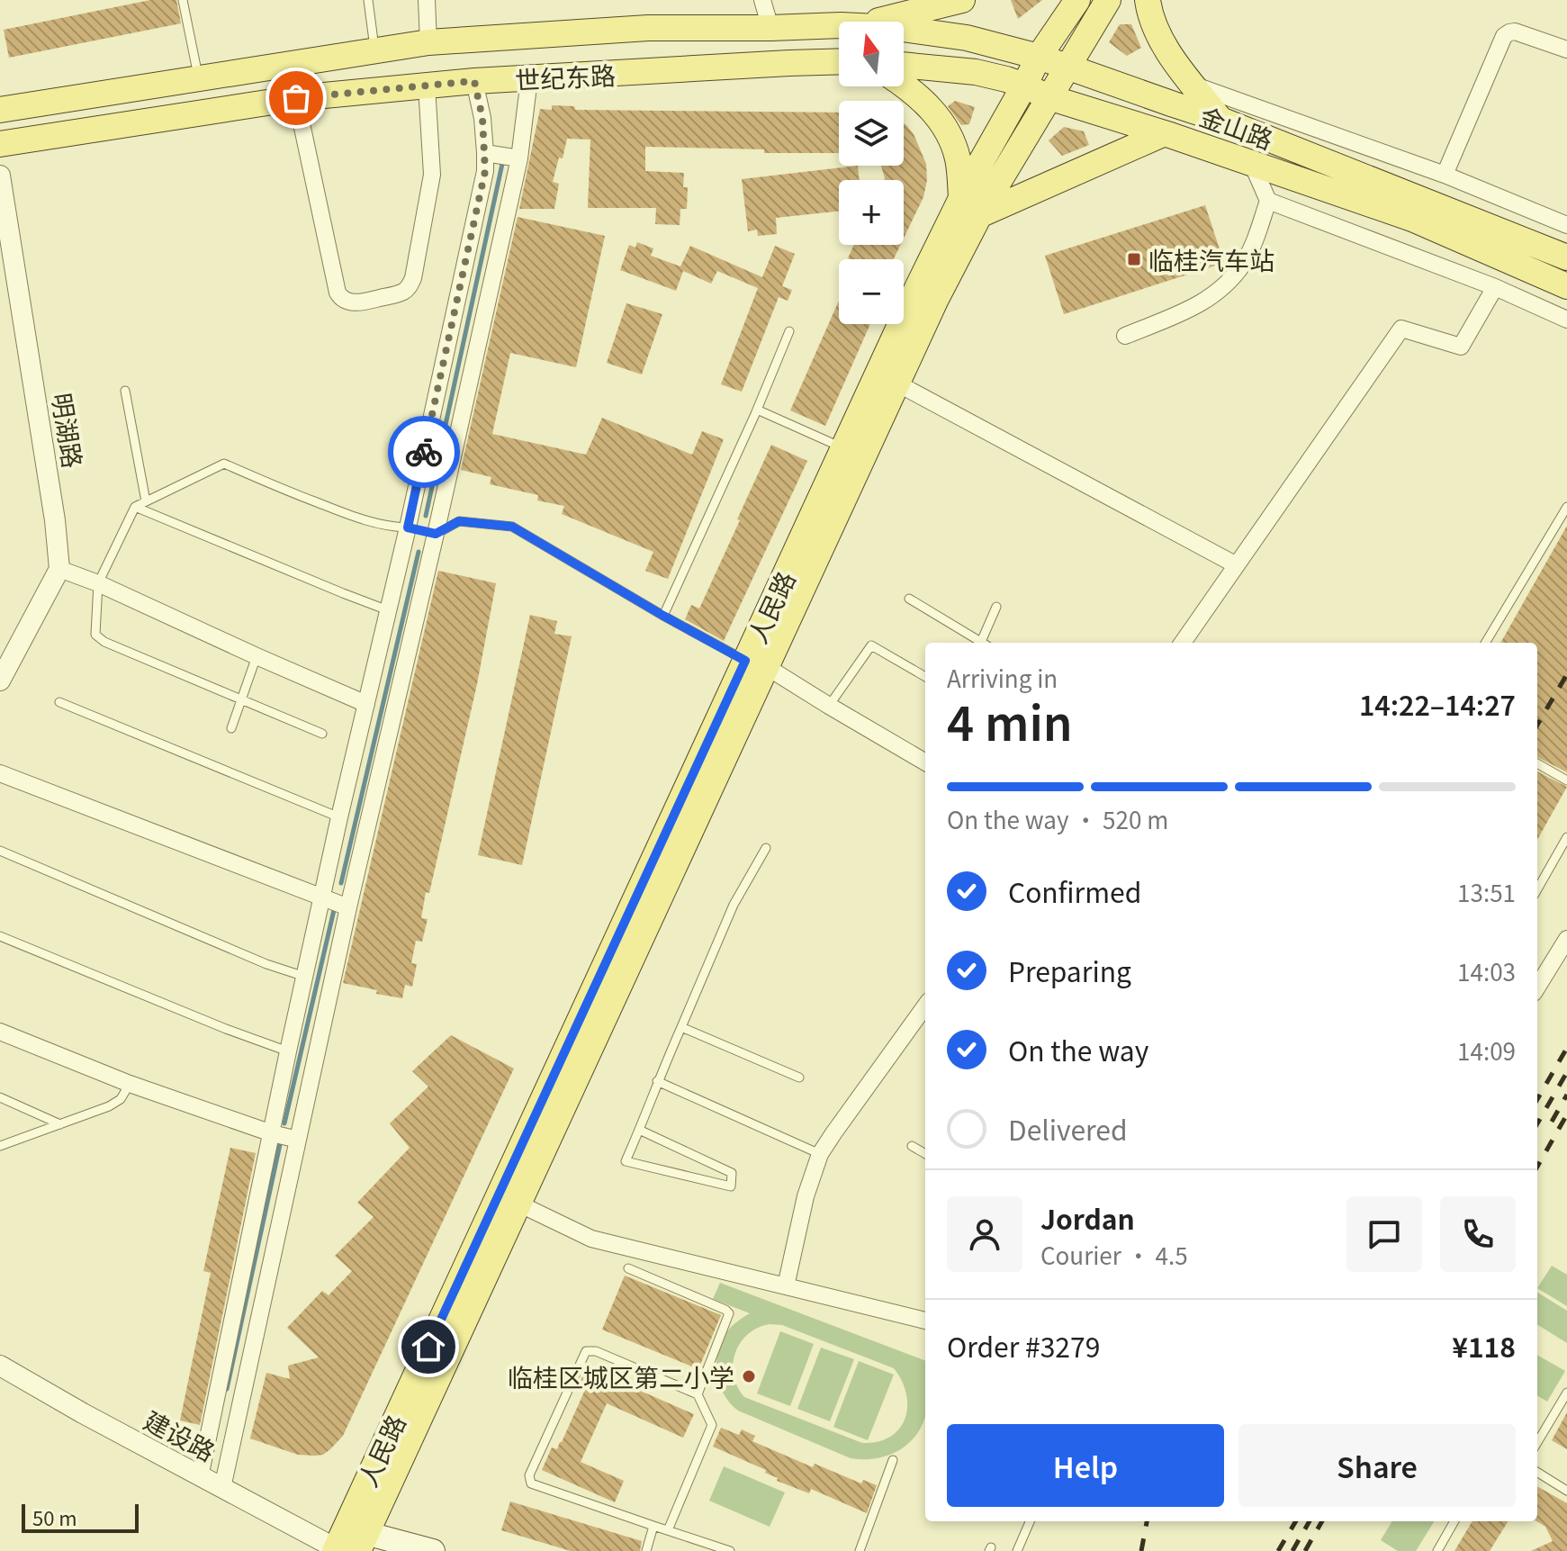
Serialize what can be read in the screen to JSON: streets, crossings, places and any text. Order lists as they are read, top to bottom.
{
  "streets": {
    "main road": ["世纪东路", "金山路", "人民路"],
    "street": ["明湖路", "建设路"]
  },
  "crossings": [
    ["人民路", "建设路"]
  ],
  "places": {
    "transit": ["临桂汽车站"],
    "other": ["临桂区城区第二小学"]
  },
  "scale_bar": "50 m",
  "north": "top",
  "page": {
    "map_buttons": ["+", "−"],
    "heading": ["4 min", "Arriving in", "14:22–14:27"],
    "panel": [
      "Jordan",
      "Courier · 4.5",
      "Order #3279",
      "¥118"
    ],
    "bar": "On the way · 520 m",
    "list": [
      ["Confirmed", "13:51"],
      ["Preparing", "14:03"],
      ["On the way", "14:09"],
      "Delivered"
    ],
    "buttons": ["Help", "Share"],
    "scale": "50 m"
  }
}
